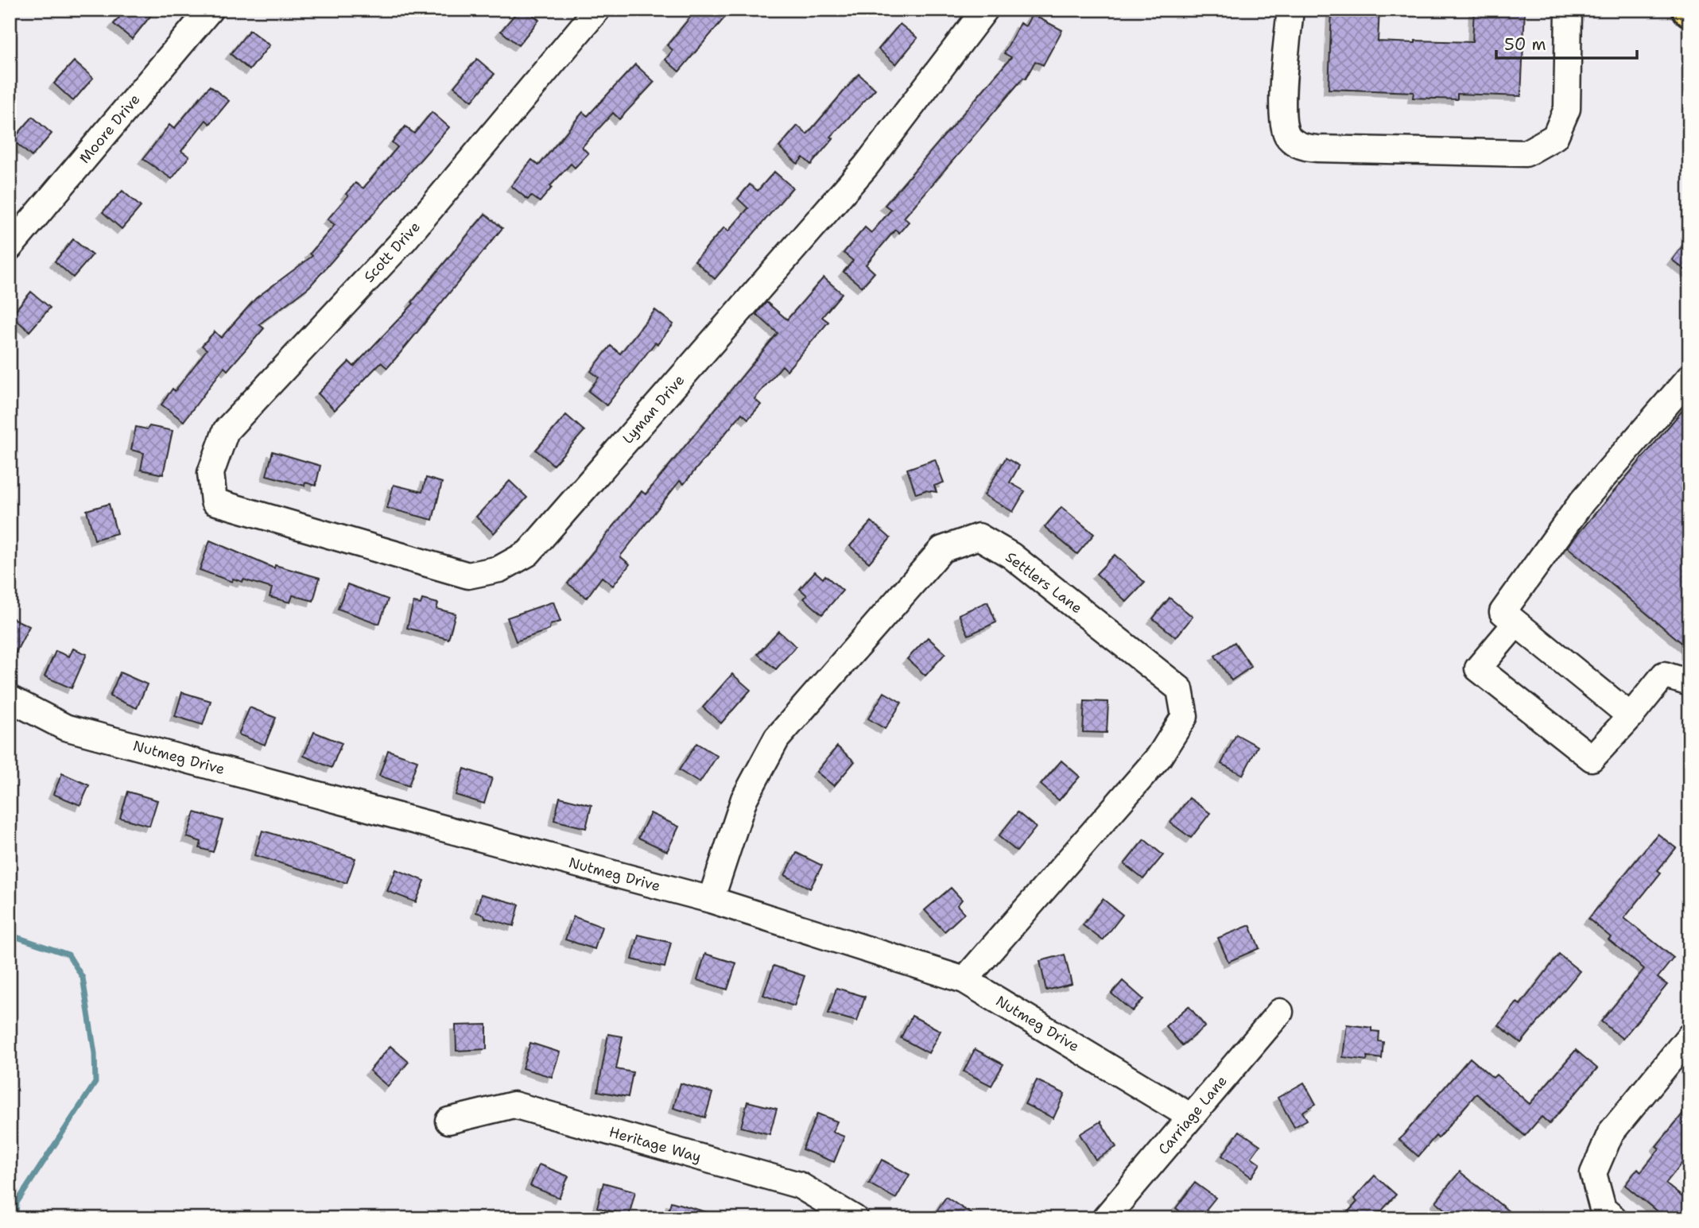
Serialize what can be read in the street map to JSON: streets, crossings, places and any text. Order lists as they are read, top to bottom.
{
  "streets": {
    "street": [
      "Moore Drive",
      "Scott Drive",
      "Lyman Drive",
      "Settlers Lane",
      "Nutmeg Drive",
      "Carriage Lane",
      "Heritage Way"
    ]
  },
  "crossings": [
    ["Scott Drive", "Lyman Drive"],
    ["Settlers Lane", "Nutmeg Drive"],
    ["Nutmeg Drive", "Carriage Lane"]
  ],
  "scale_bar": "50 m"
}
